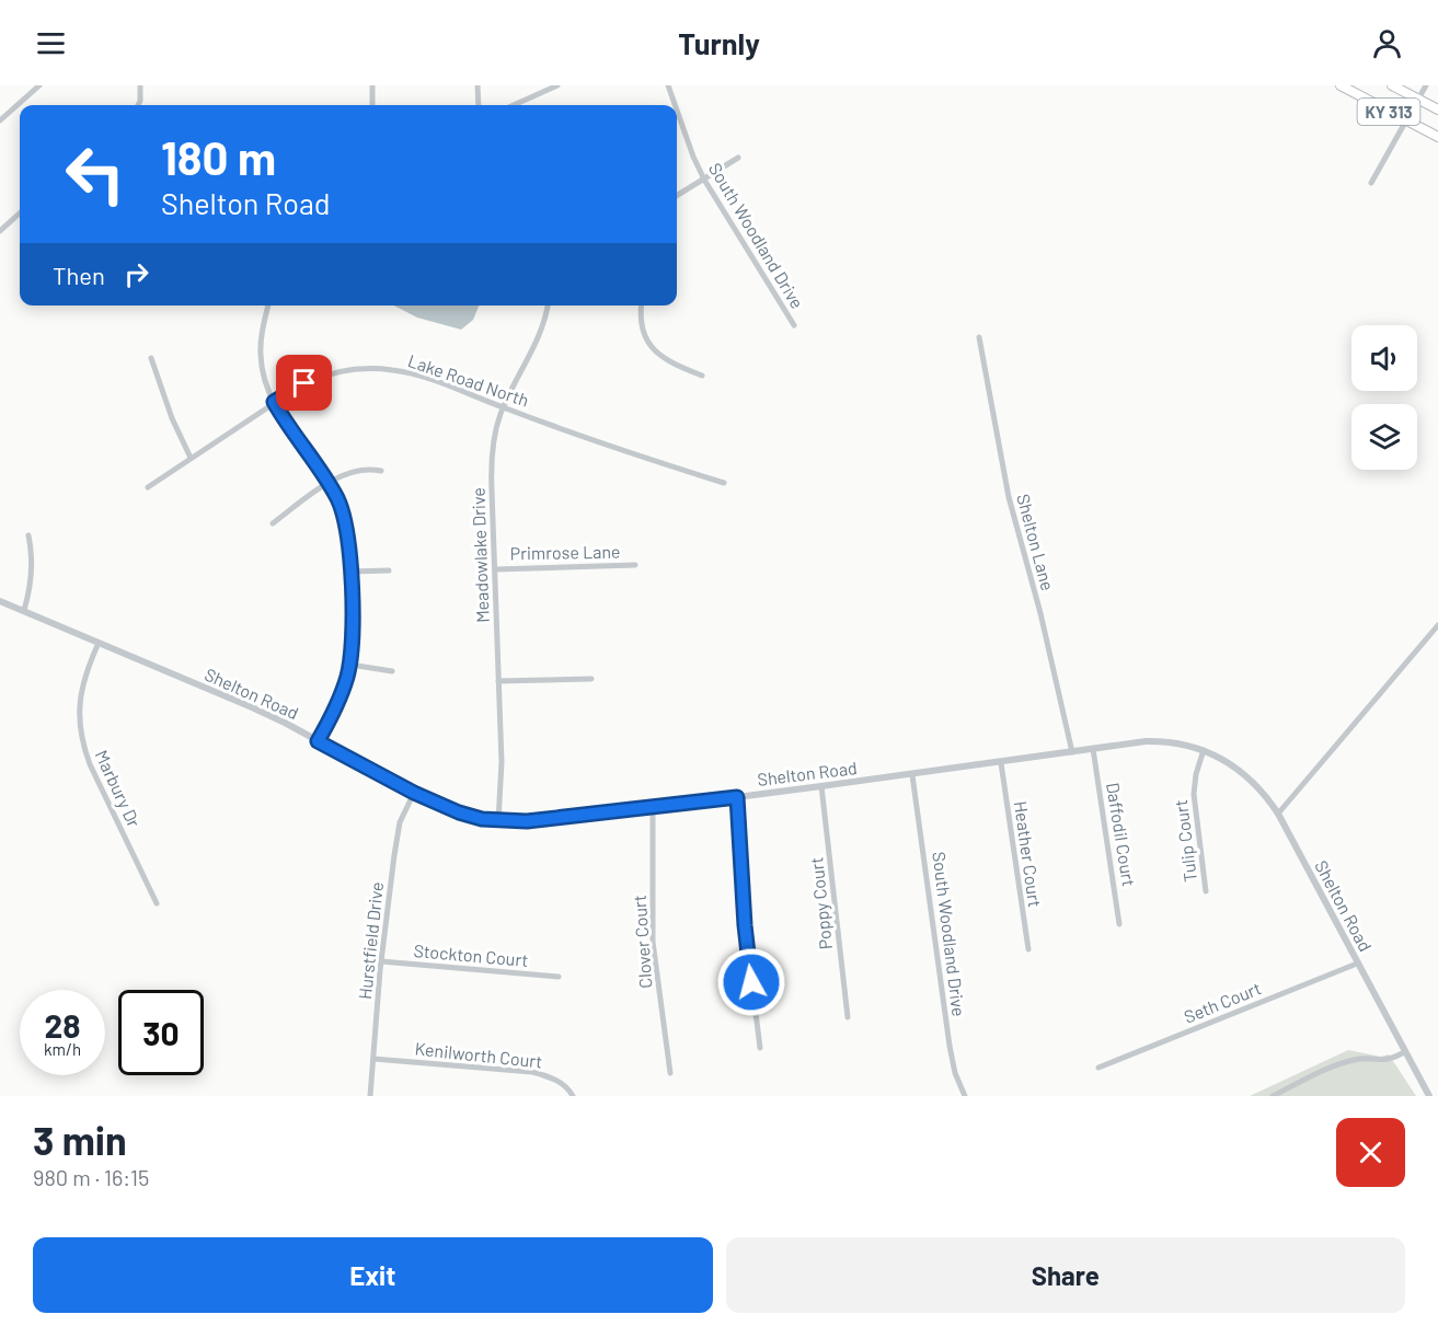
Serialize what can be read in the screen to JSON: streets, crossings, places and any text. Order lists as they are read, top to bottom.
{
  "streets": {
    "highway": ["KY 313"],
    "street": [
      "South Woodland Drive",
      "Lake Road North",
      "Shelton Lane",
      "Primrose Lane",
      "Meadowlake Drive",
      "Shelton Road",
      "Marbury Dr",
      "Daffodil Court",
      "Tulip Court",
      "Heather Court",
      "Poppy Court",
      "Hurstfield Drive",
      "Clover Court",
      "Stockton Court",
      "Seth Court",
      "Kenilworth Court"
    ]
  },
  "crossings": [
    ["South Woodland Drive", "Shelton Road"],
    ["Lake Road North", "Meadowlake Drive"],
    ["Shelton Lane", "Shelton Road"],
    ["Primrose Lane", "Meadowlake Drive"],
    ["Meadowlake Drive", "Shelton Road"],
    ["Shelton Road", "Marbury Dr"],
    ["Shelton Road", "Daffodil Court"],
    ["Shelton Road", "Tulip Court"],
    ["Shelton Road", "Heather Court"],
    ["Shelton Road", "Poppy Court"],
    ["Shelton Road", "Hurstfield Drive"],
    ["Shelton Road", "Clover Court"],
    ["Shelton Road", "Seth Court"],
    ["Hurstfield Drive", "Stockton Court"],
    ["Hurstfield Drive", "Kenilworth Court"]
  ],
  "page": {
    "header": "Turnly",
    "turn": ["180 m", "Shelton Road"],
    "then": "Then",
    "speed": "28 km/h",
    "limit": "30",
    "heading": ["3 min", "980 m · 16:15"],
    "buttons": ["Exit", "Share"]
  }
}
